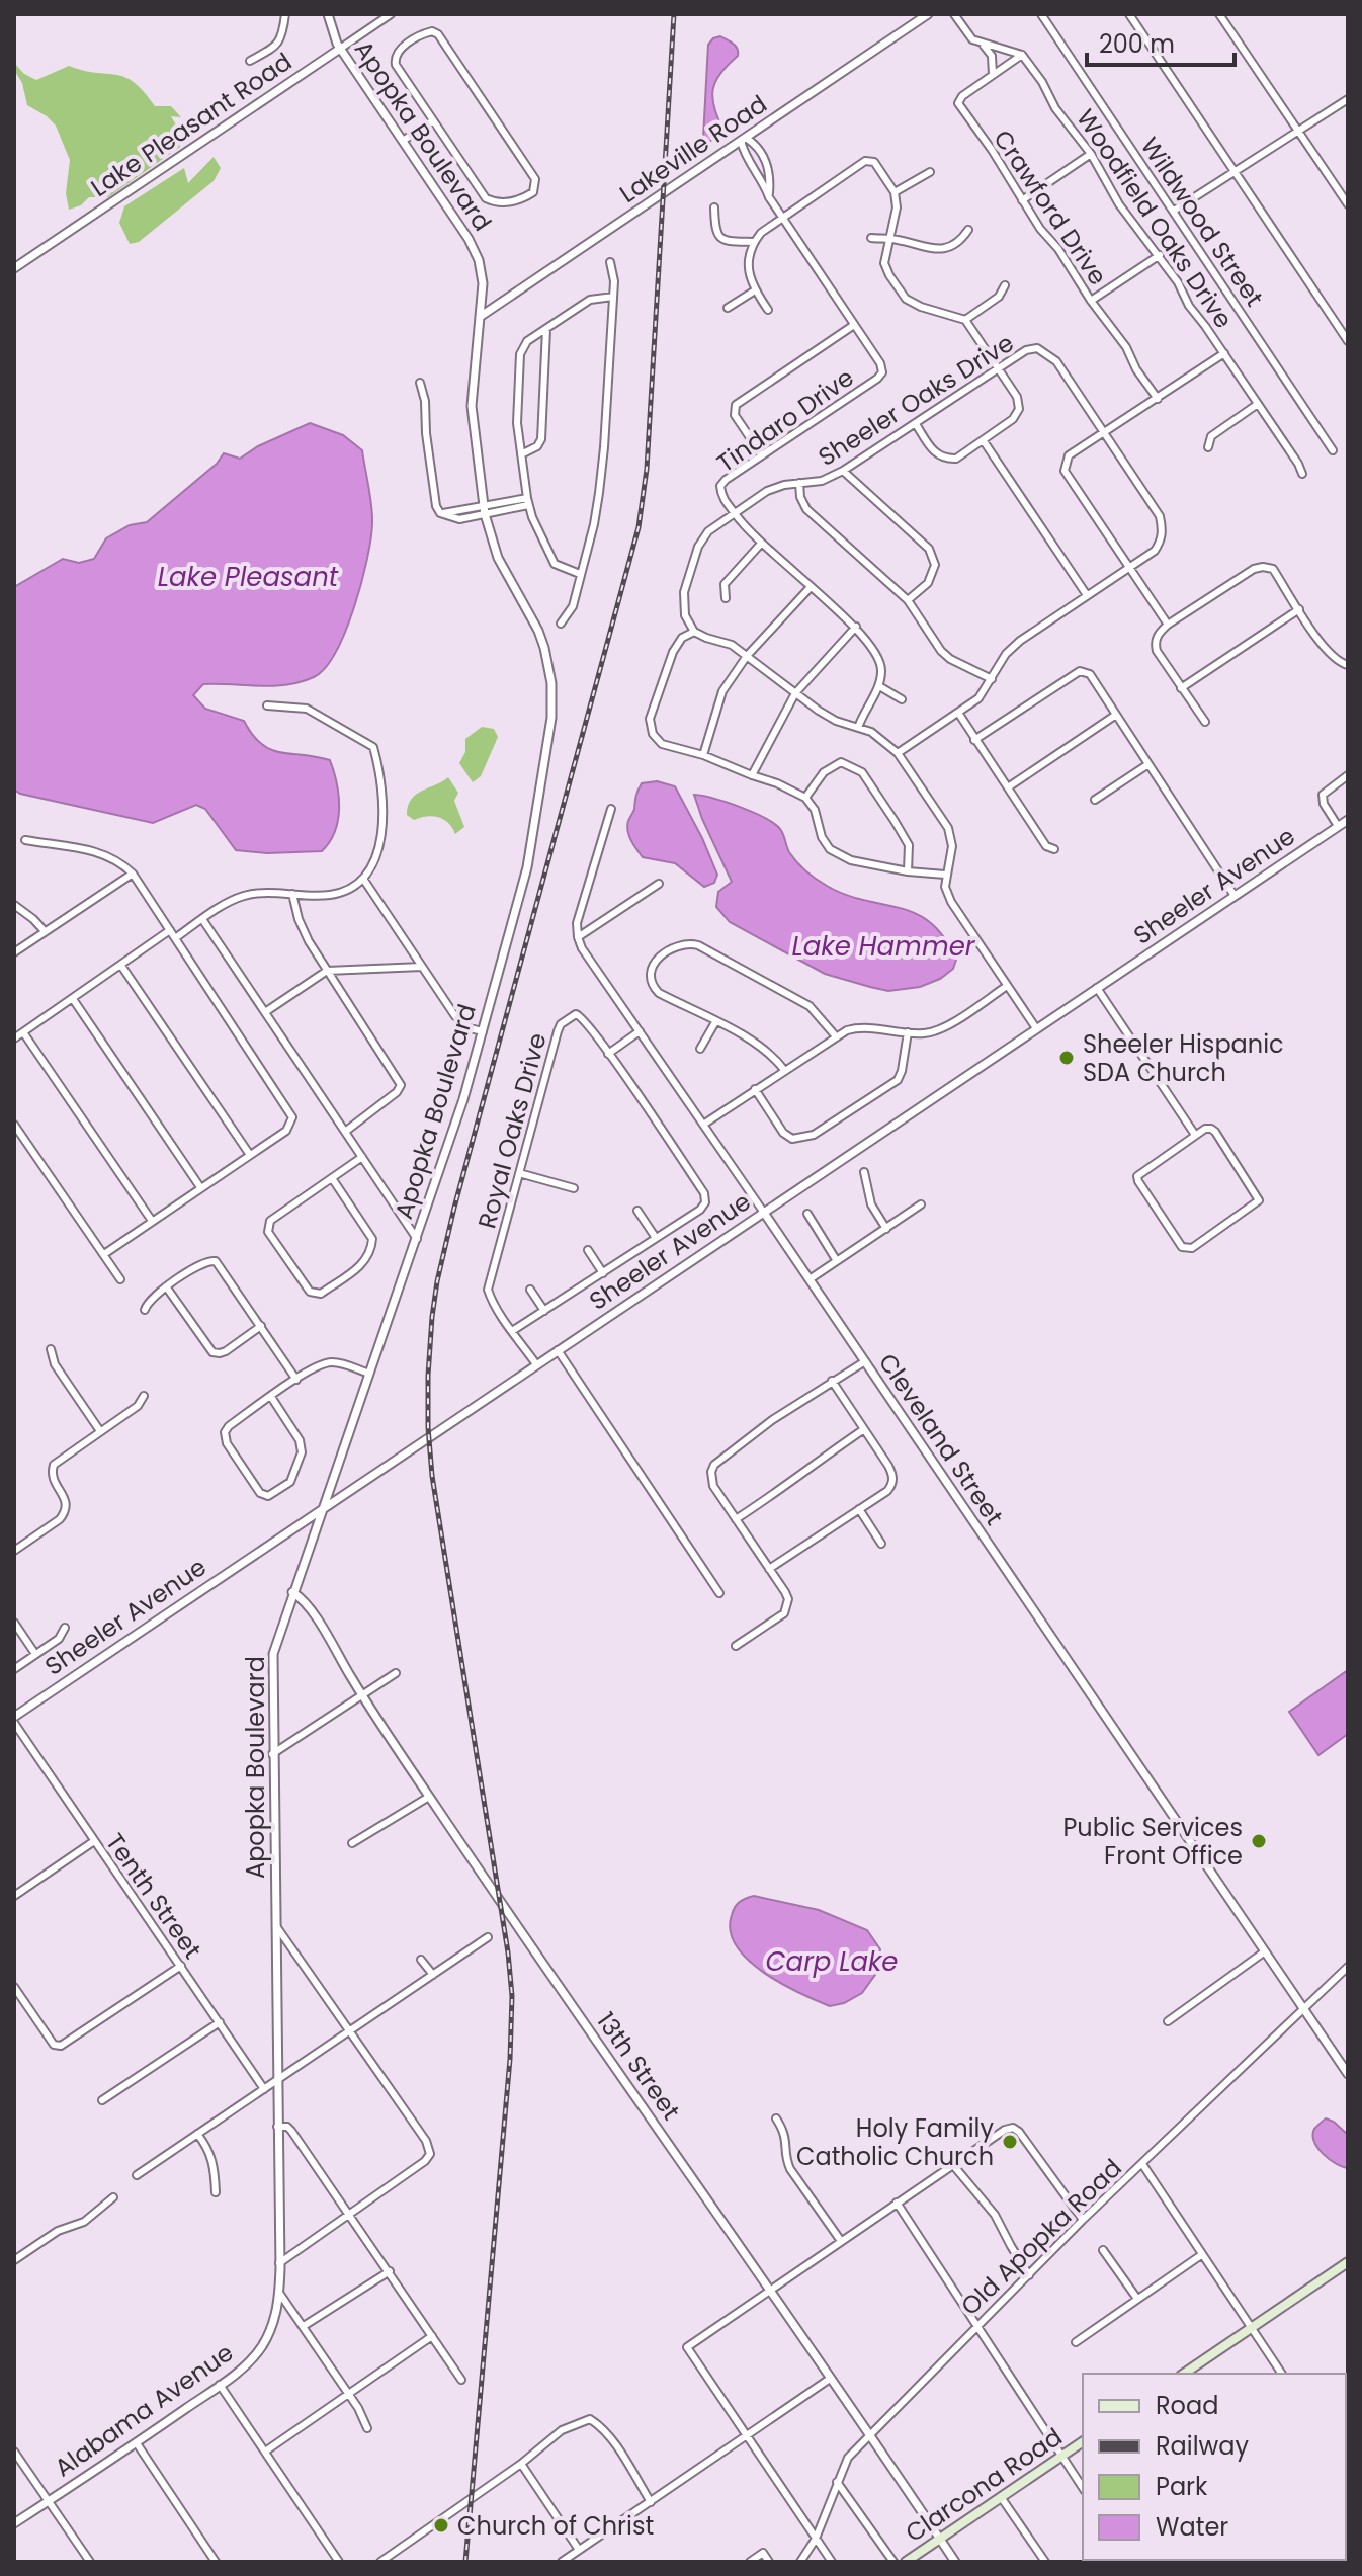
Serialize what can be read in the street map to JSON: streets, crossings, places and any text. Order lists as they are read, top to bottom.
{
  "streets": {
    "main road": ["Clarcona Road"],
    "street": [
      "Lake Pleasant Road",
      "Apopka Boulevard",
      "Lakeville Road",
      "Crawford Drive",
      "Woodfield Oaks Drive",
      "Wildwood Street",
      "Sheeler Oaks Drive",
      "Tindaro Drive",
      "Sheeler Avenue",
      "Royal Oaks Drive",
      "Cleveland Street",
      "Tenth Street",
      "13th Street",
      "Old Apopka Road",
      "Alabama Avenue"
    ]
  },
  "crossings": [
    ["Lake Pleasant Road", "Apopka Boulevard"],
    ["Apopka Boulevard", "Lakeville Road"],
    ["Apopka Boulevard", "Sheeler Avenue"],
    ["Apopka Boulevard", "13th Street"],
    ["Apopka Boulevard", "Alabama Avenue"],
    ["Lakeville Road", "Tindaro Drive"],
    ["Crawford Drive", "Woodfield Oaks Drive"],
    ["Sheeler Oaks Drive", "Tindaro Drive"],
    ["Sheeler Avenue", "Royal Oaks Drive"],
    ["Sheeler Avenue", "Cleveland Street"],
    ["Cleveland Street", "Old Apopka Road"],
    ["13th Street", "Old Apopka Road"],
    ["13th Street", "Clarcona Road"]
  ],
  "water": ["Lake Pleasant", "Lake Hammer", "Carp Lake"],
  "places": [
    "Sheeler Hispanic SDA Church",
    "Public Services Front Office",
    "Holy Family Catholic Church",
    "Church of Christ"
  ],
  "legend": [
    "Road",
    "Railway",
    "Park",
    "Water"
  ],
  "scale_bar": "200 m"
}
